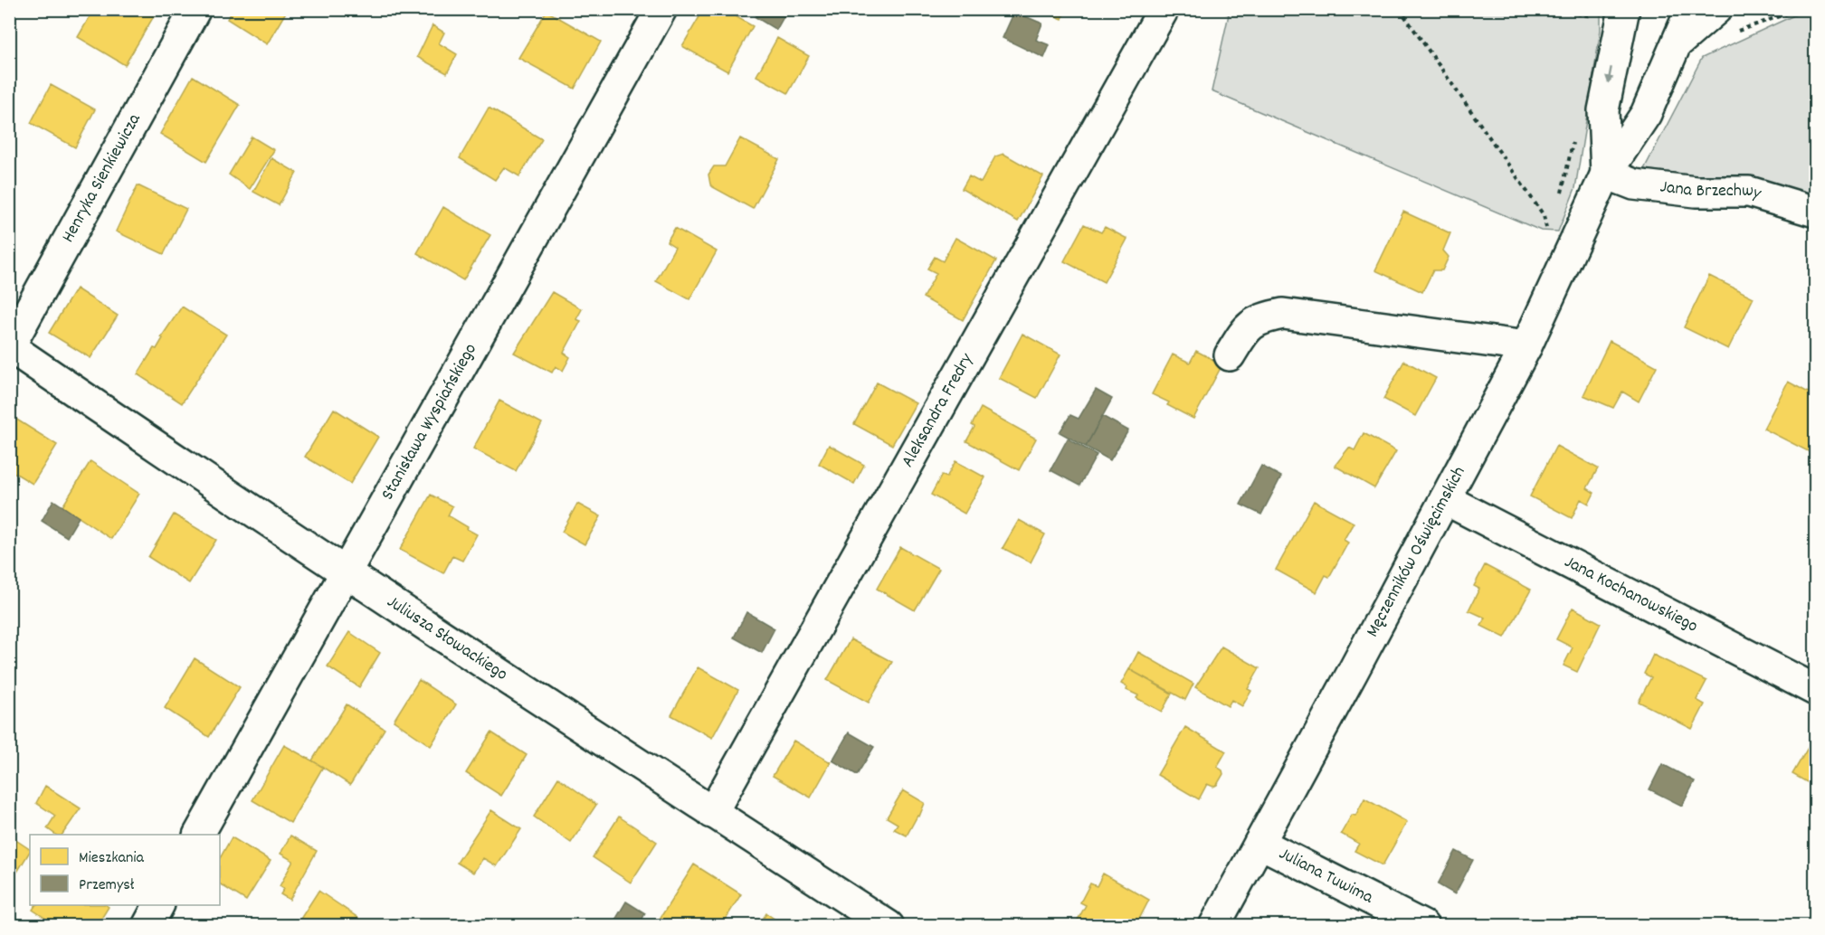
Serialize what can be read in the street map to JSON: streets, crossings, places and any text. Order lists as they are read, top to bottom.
{
  "streets": {
    "street": [
      "Henryka Sienkiewicza",
      "Jana Brzechwy",
      "Aleksandra Fredry",
      "Stanisława Wyspiańskiego",
      "Męczenników Oświęcimskich",
      "Jana Kochanowskiego",
      "Juliusza Słowackiego",
      "Juliana Tuwima"
    ]
  },
  "crossings": [
    ["Henryka Sienkiewicza", "Juliusza Słowackiego"],
    ["Jana Brzechwy", "Męczenników Oświęcimskich"],
    ["Aleksandra Fredry", "Juliusza Słowackiego"],
    ["Stanisława Wyspiańskiego", "Juliusza Słowackiego"],
    ["Męczenników Oświęcimskich", "Jana Kochanowskiego"],
    ["Męczenników Oświęcimskich", "Juliana Tuwima"]
  ],
  "legend": ["Mieszkania", "Przemysł"]
}
